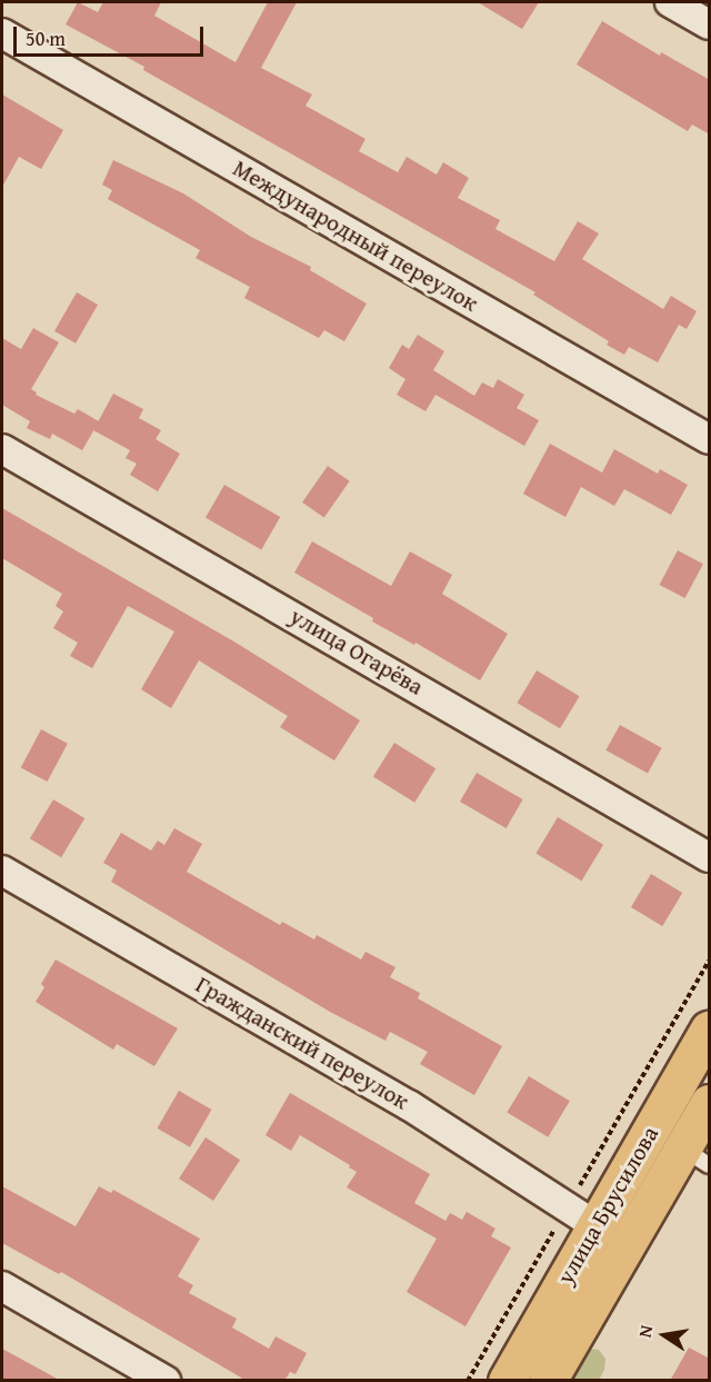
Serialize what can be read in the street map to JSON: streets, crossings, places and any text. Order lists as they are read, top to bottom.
{
  "streets": {
    "main road": ["улица Брусилова"],
    "street": ["Международный переулок", "улица Огарёва", "Гражданский переулок"]
  },
  "crossings": [
    ["Гражданский переулок", "улица Брусилова"]
  ],
  "scale_bar": "50 m",
  "north": "left"
}
